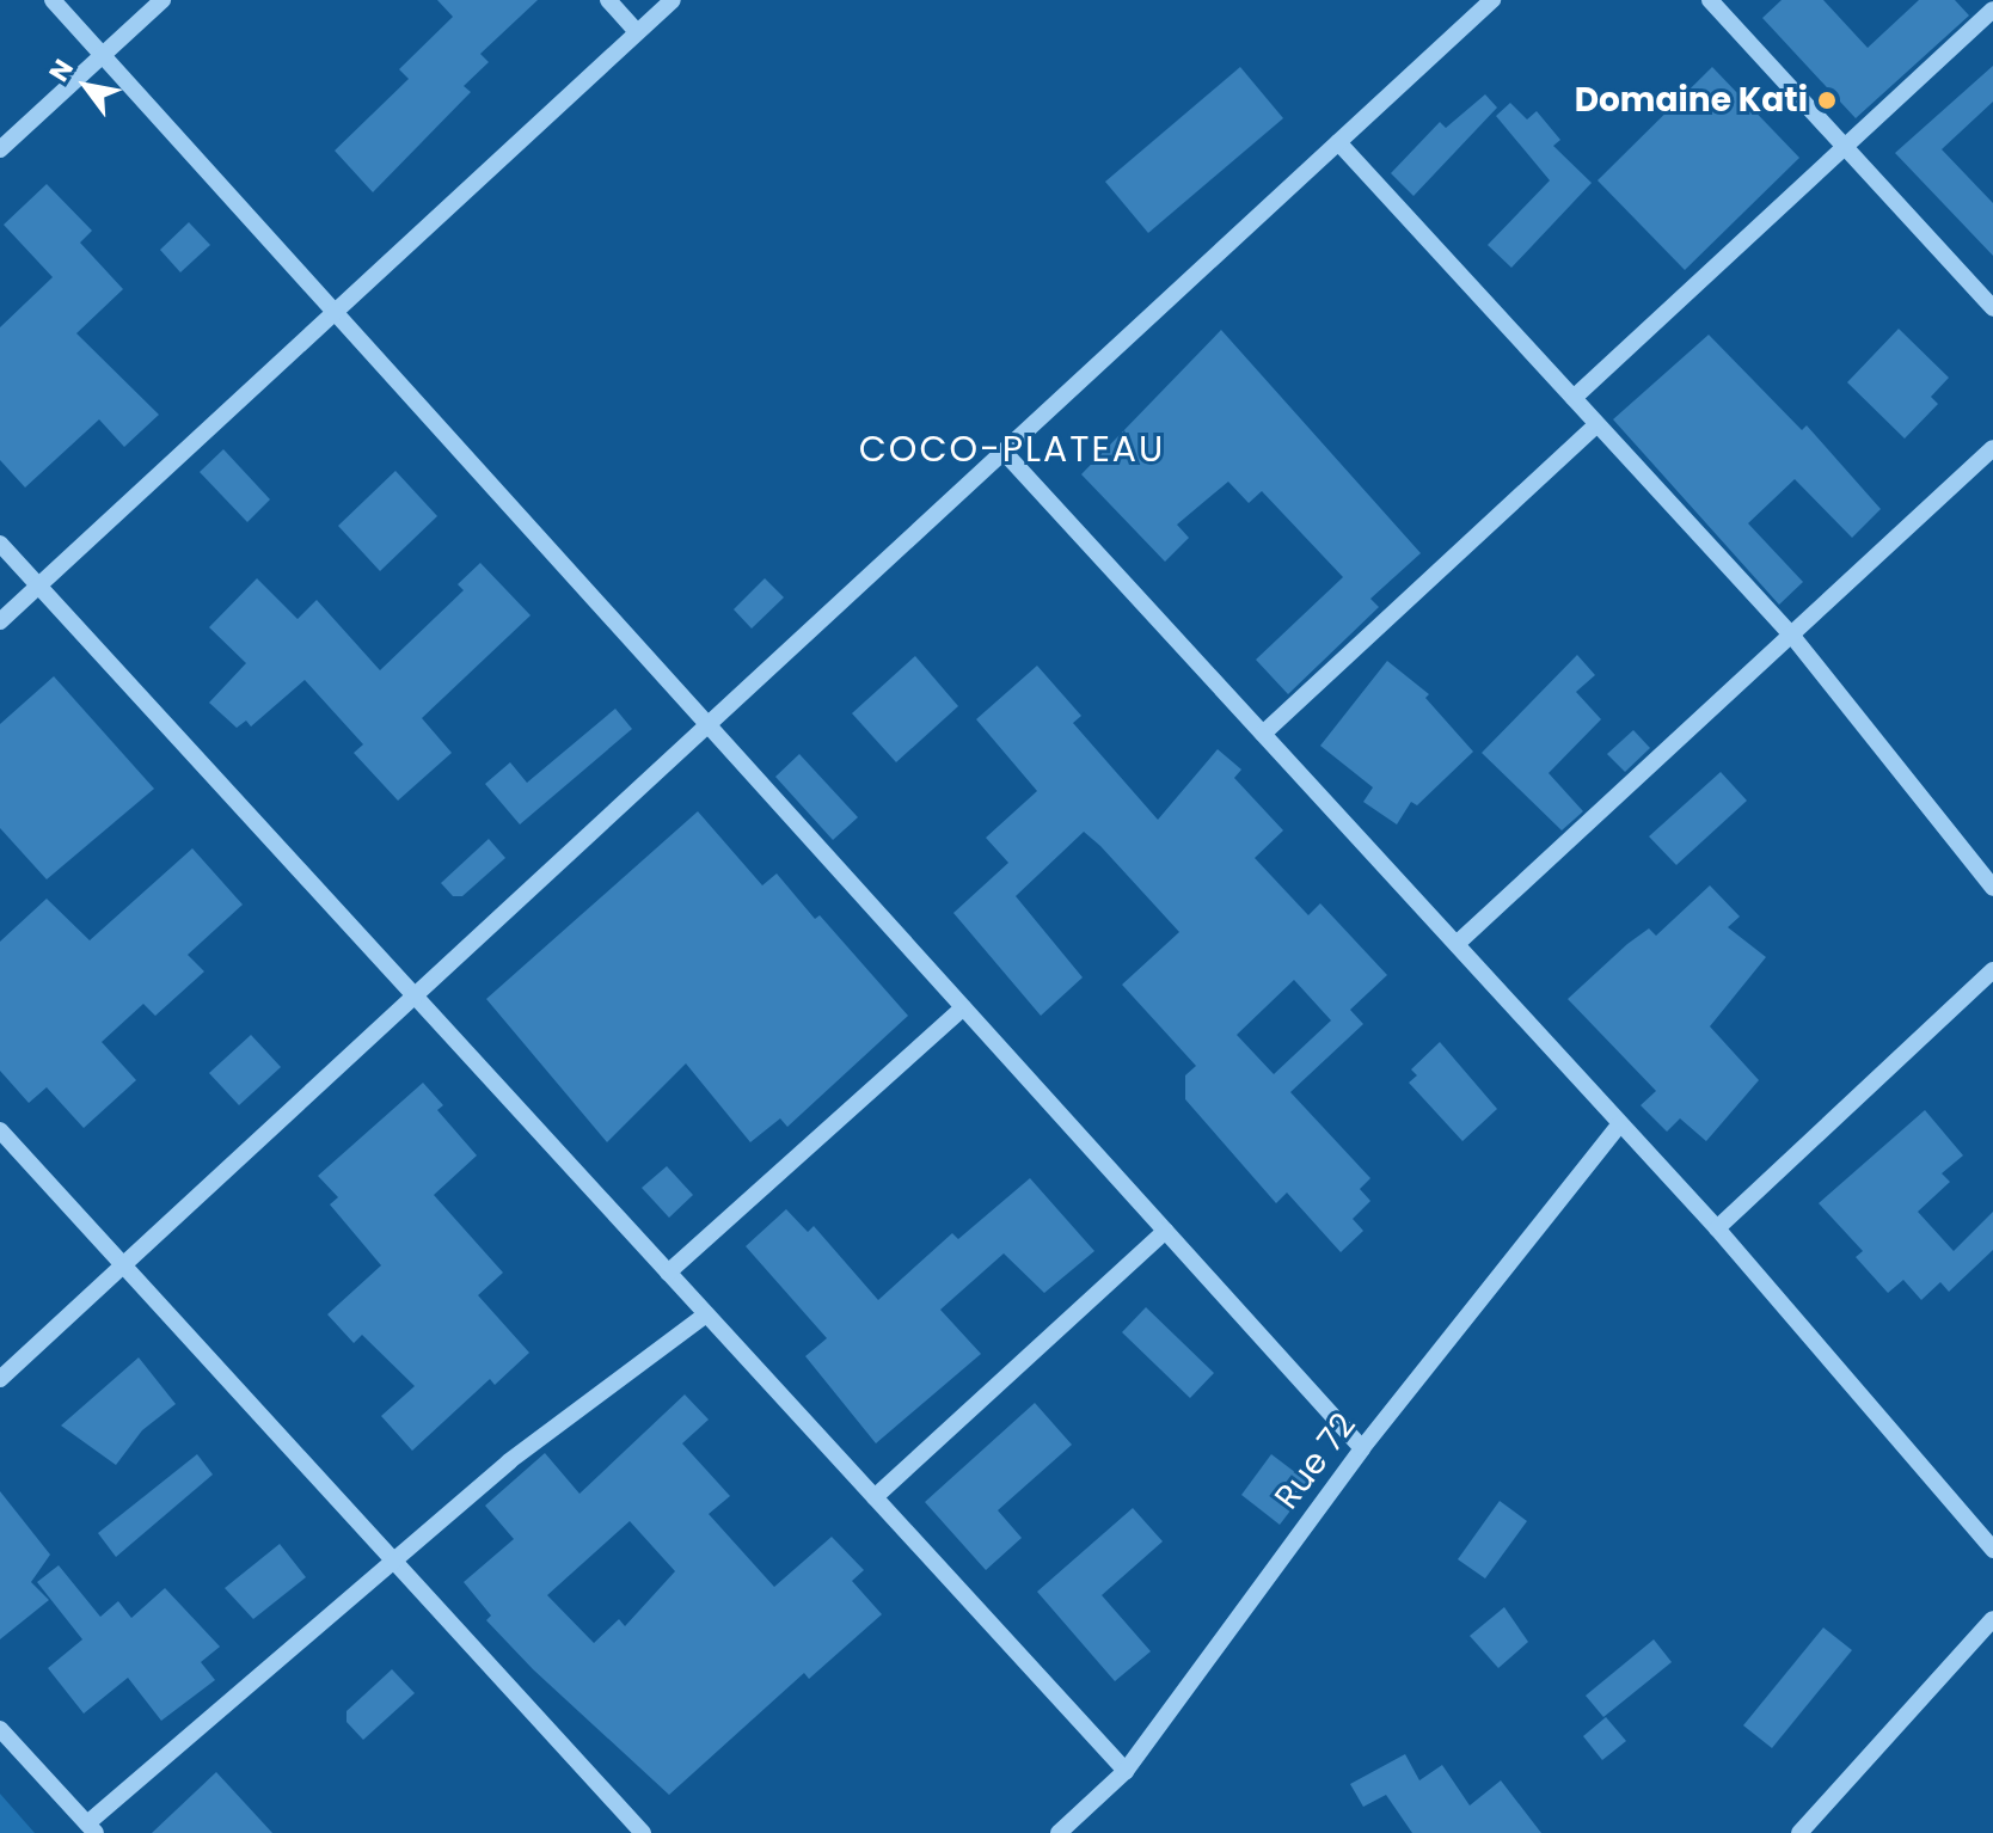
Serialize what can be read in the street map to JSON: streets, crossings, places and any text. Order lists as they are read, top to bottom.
{
  "streets": {
    "street": ["Rue 72"]
  },
  "districts": ["COCO-PLATEAU"],
  "places": ["Domaine Kati"],
  "north": "top left"
}
